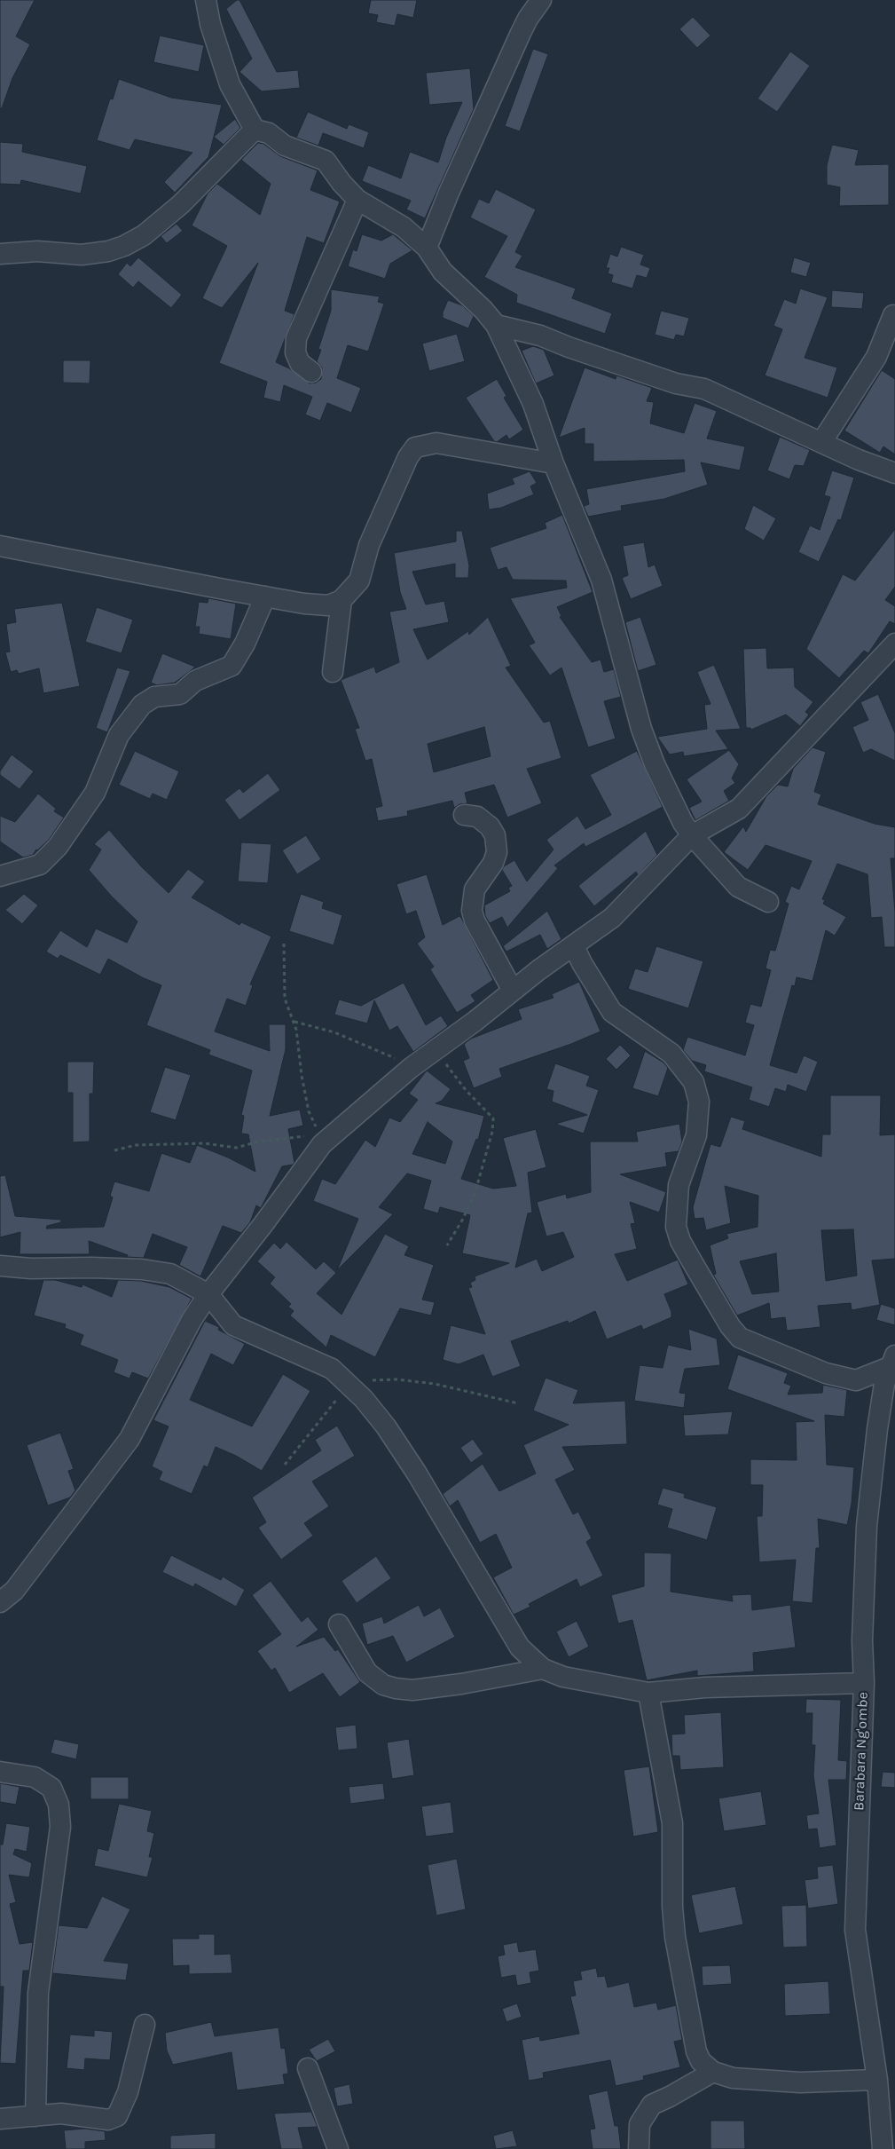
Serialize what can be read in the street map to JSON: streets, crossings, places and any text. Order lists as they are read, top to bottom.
{
  "streets": {
    "street": ["Barabara Ng'ombe"]
  }
}
